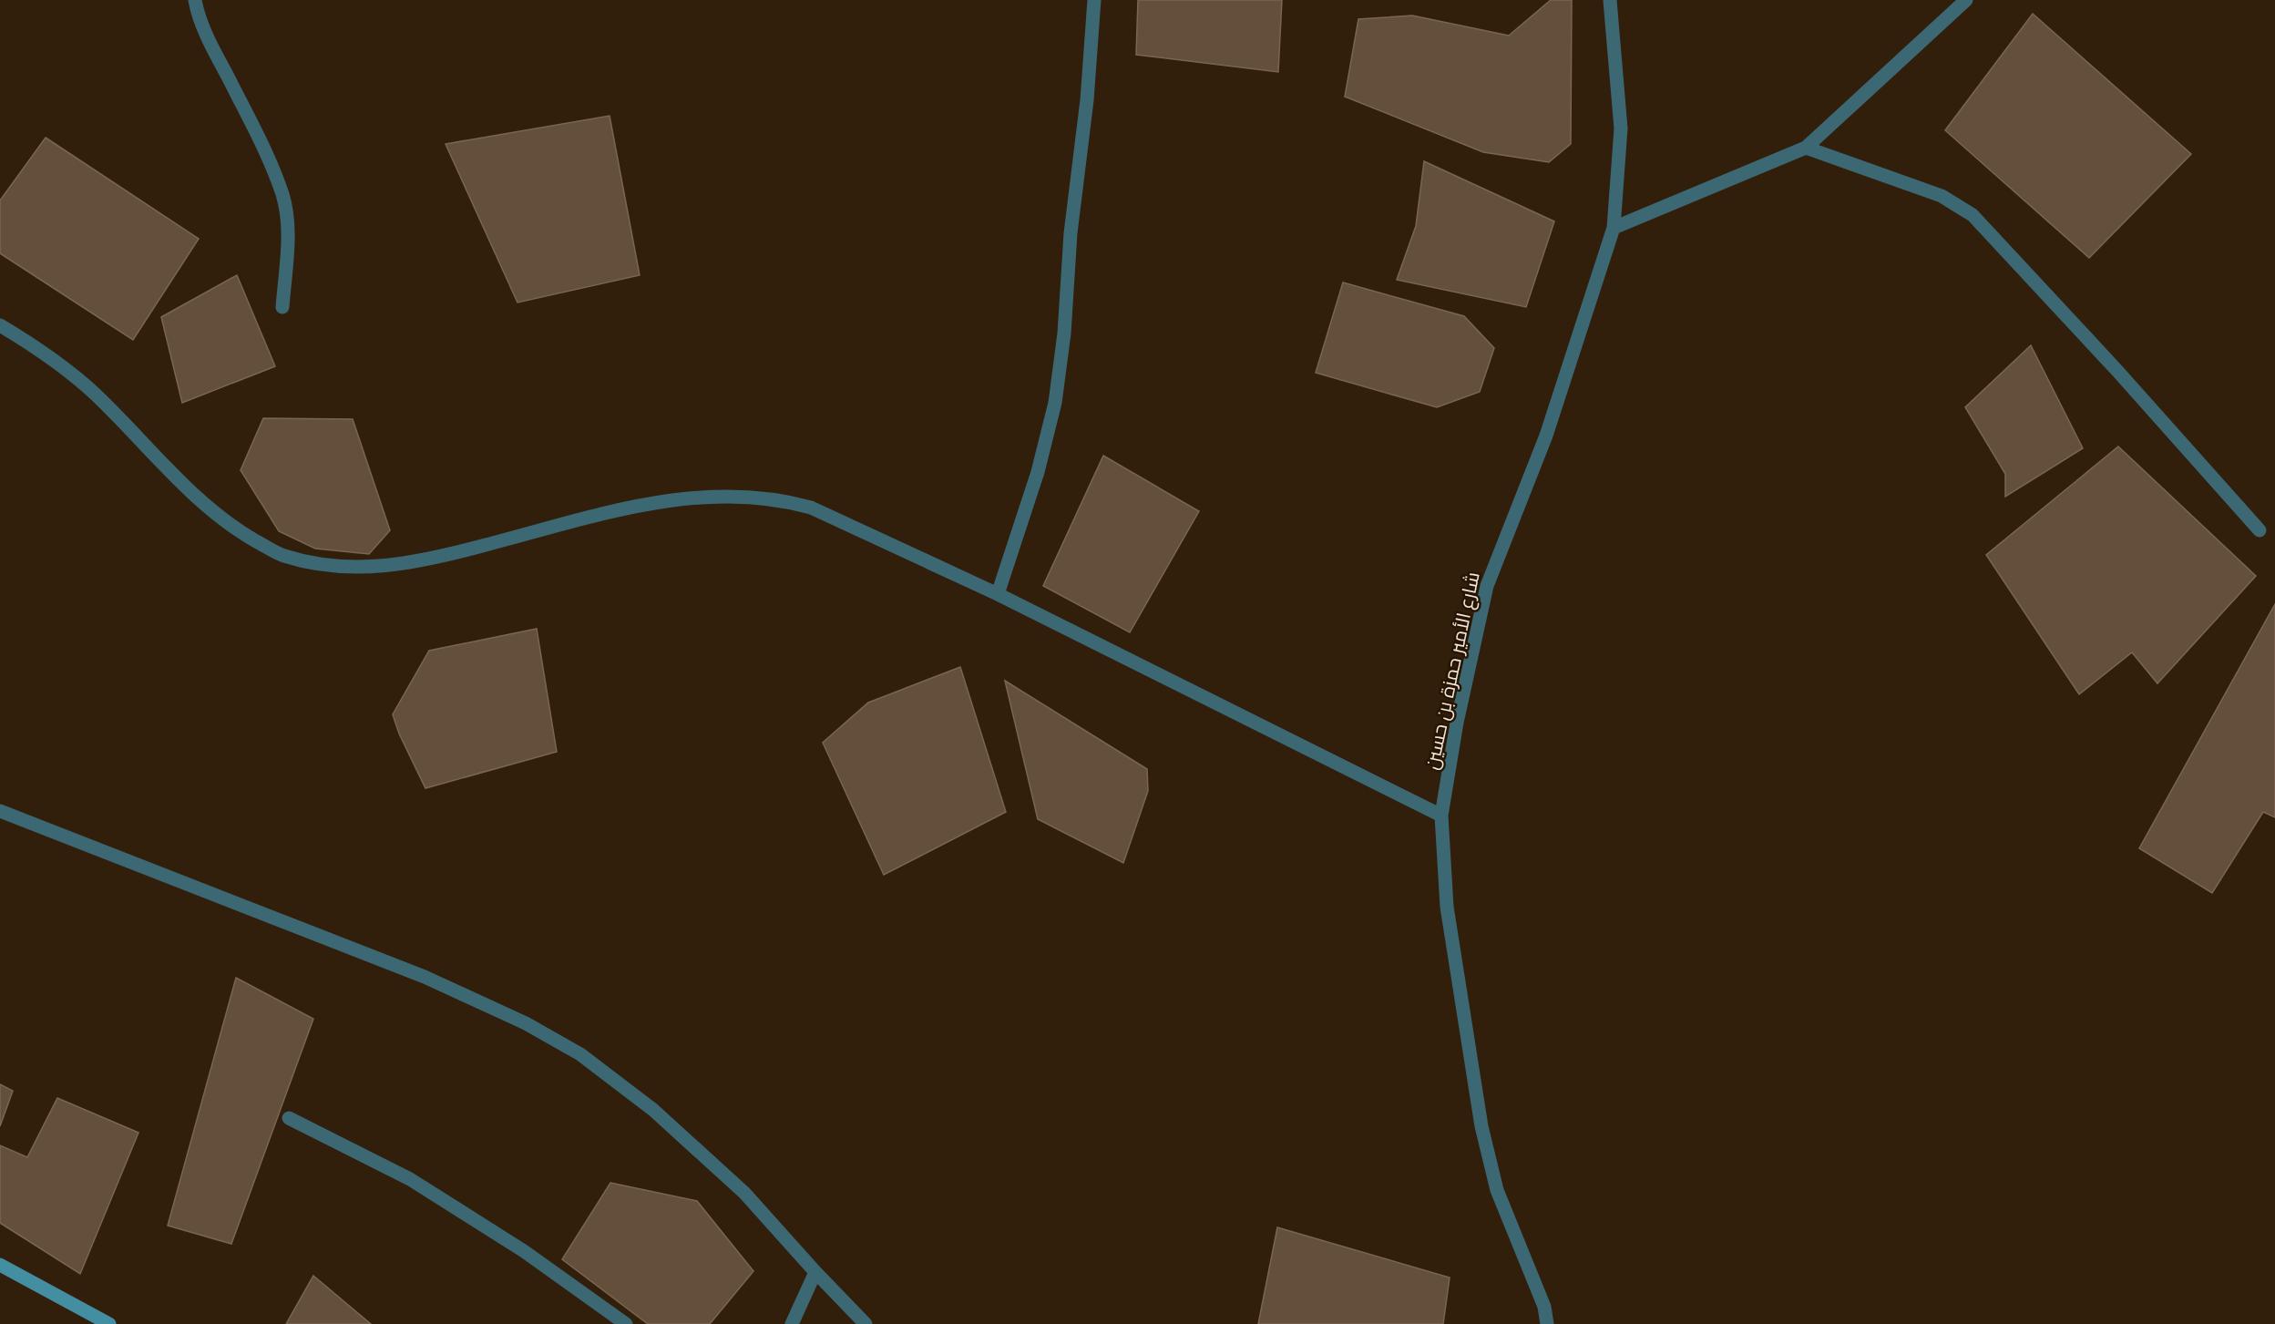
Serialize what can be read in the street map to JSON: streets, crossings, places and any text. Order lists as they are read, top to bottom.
{
  "streets": {
    "street": ["شارع الأمير حمزة بن حسين"]
  }
}
